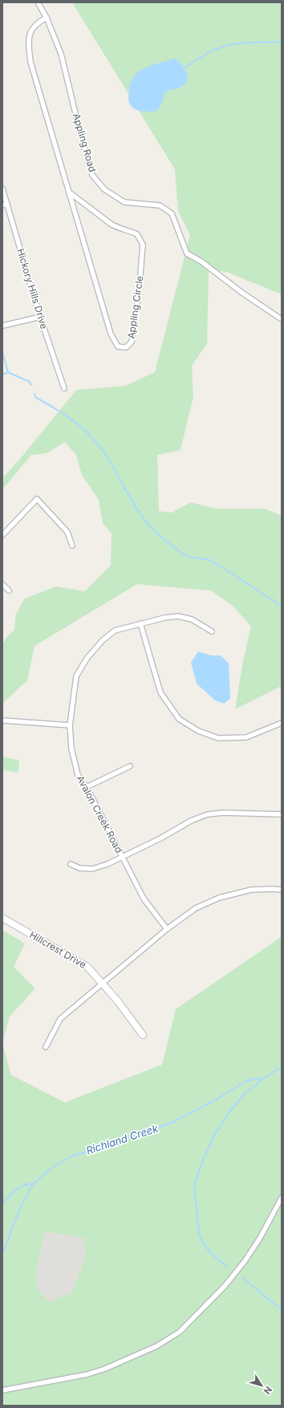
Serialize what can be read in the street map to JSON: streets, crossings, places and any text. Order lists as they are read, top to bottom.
{
  "streets": {
    "street": [
      "Appling Road",
      "Hickory Hills Drive",
      "Appling Circle",
      "Avalon Creek Road",
      "Hillcrest Drive"
    ]
  },
  "crossings": [
    ["Appling Road", "Appling Circle"]
  ],
  "water": ["Richland Creek"],
  "north": "bottom right"
}
